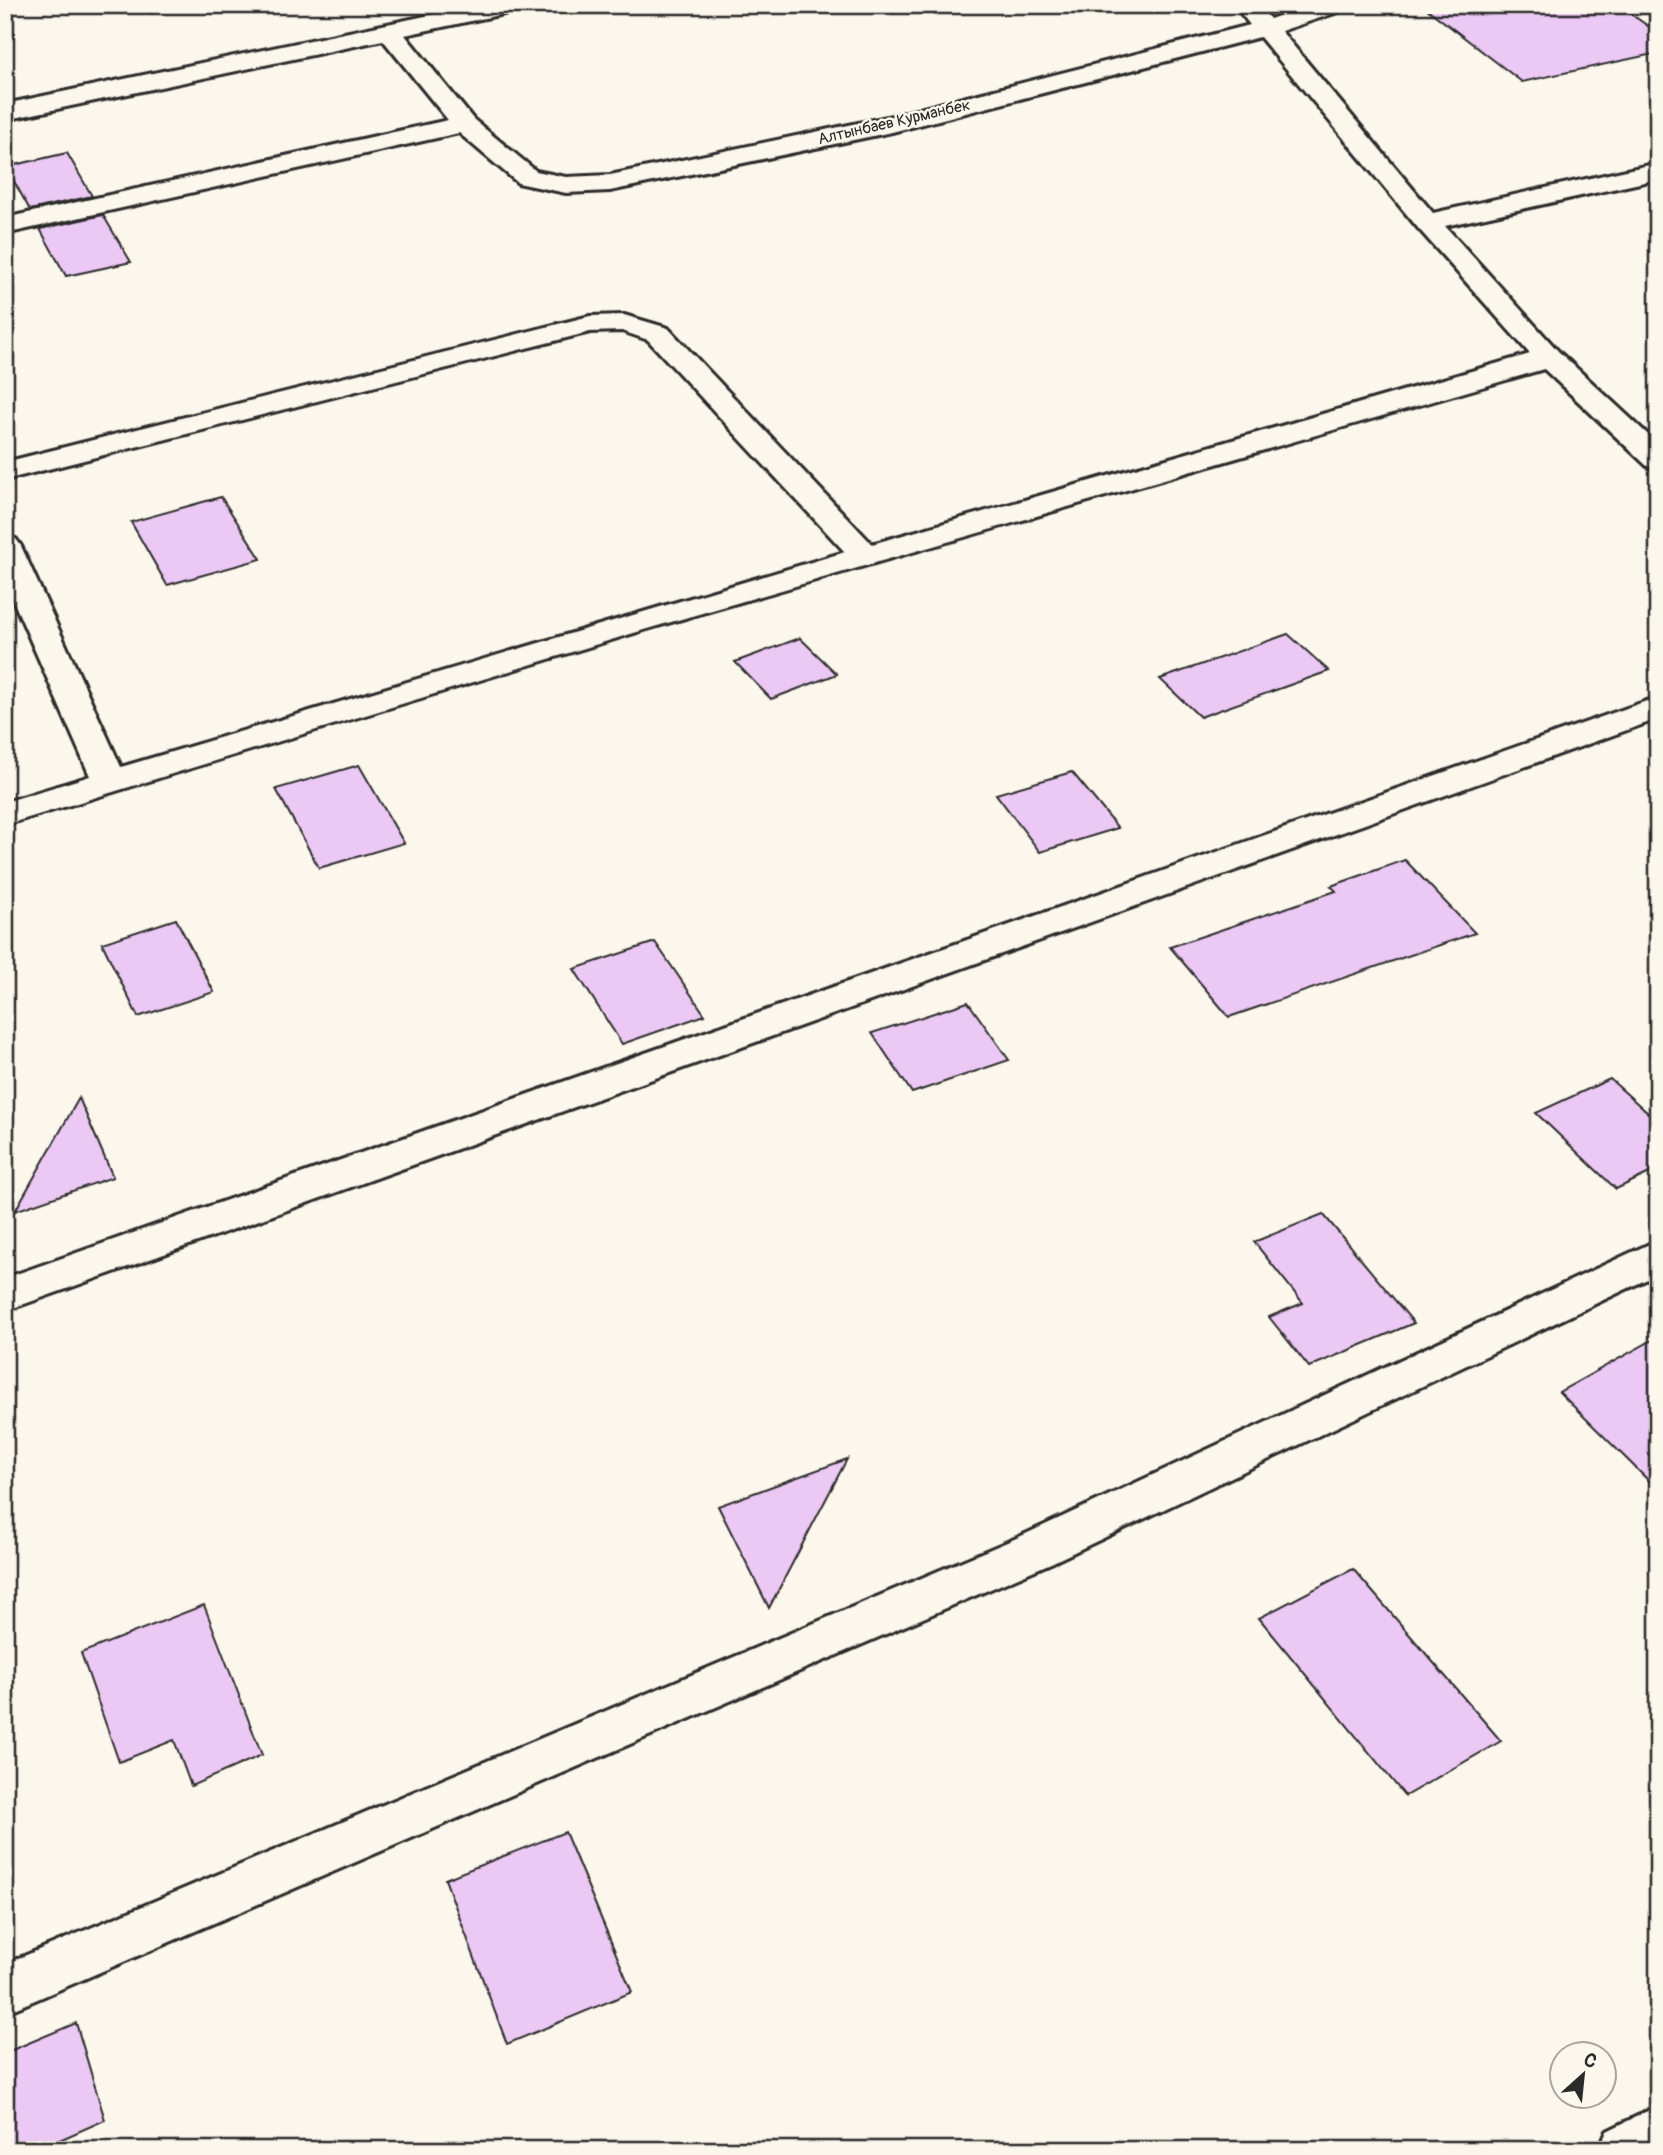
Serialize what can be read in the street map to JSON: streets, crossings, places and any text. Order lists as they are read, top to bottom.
{
  "streets": {
    "street": ["Алтынбаев Курманбек"]
  },
  "north": "top right"
}
